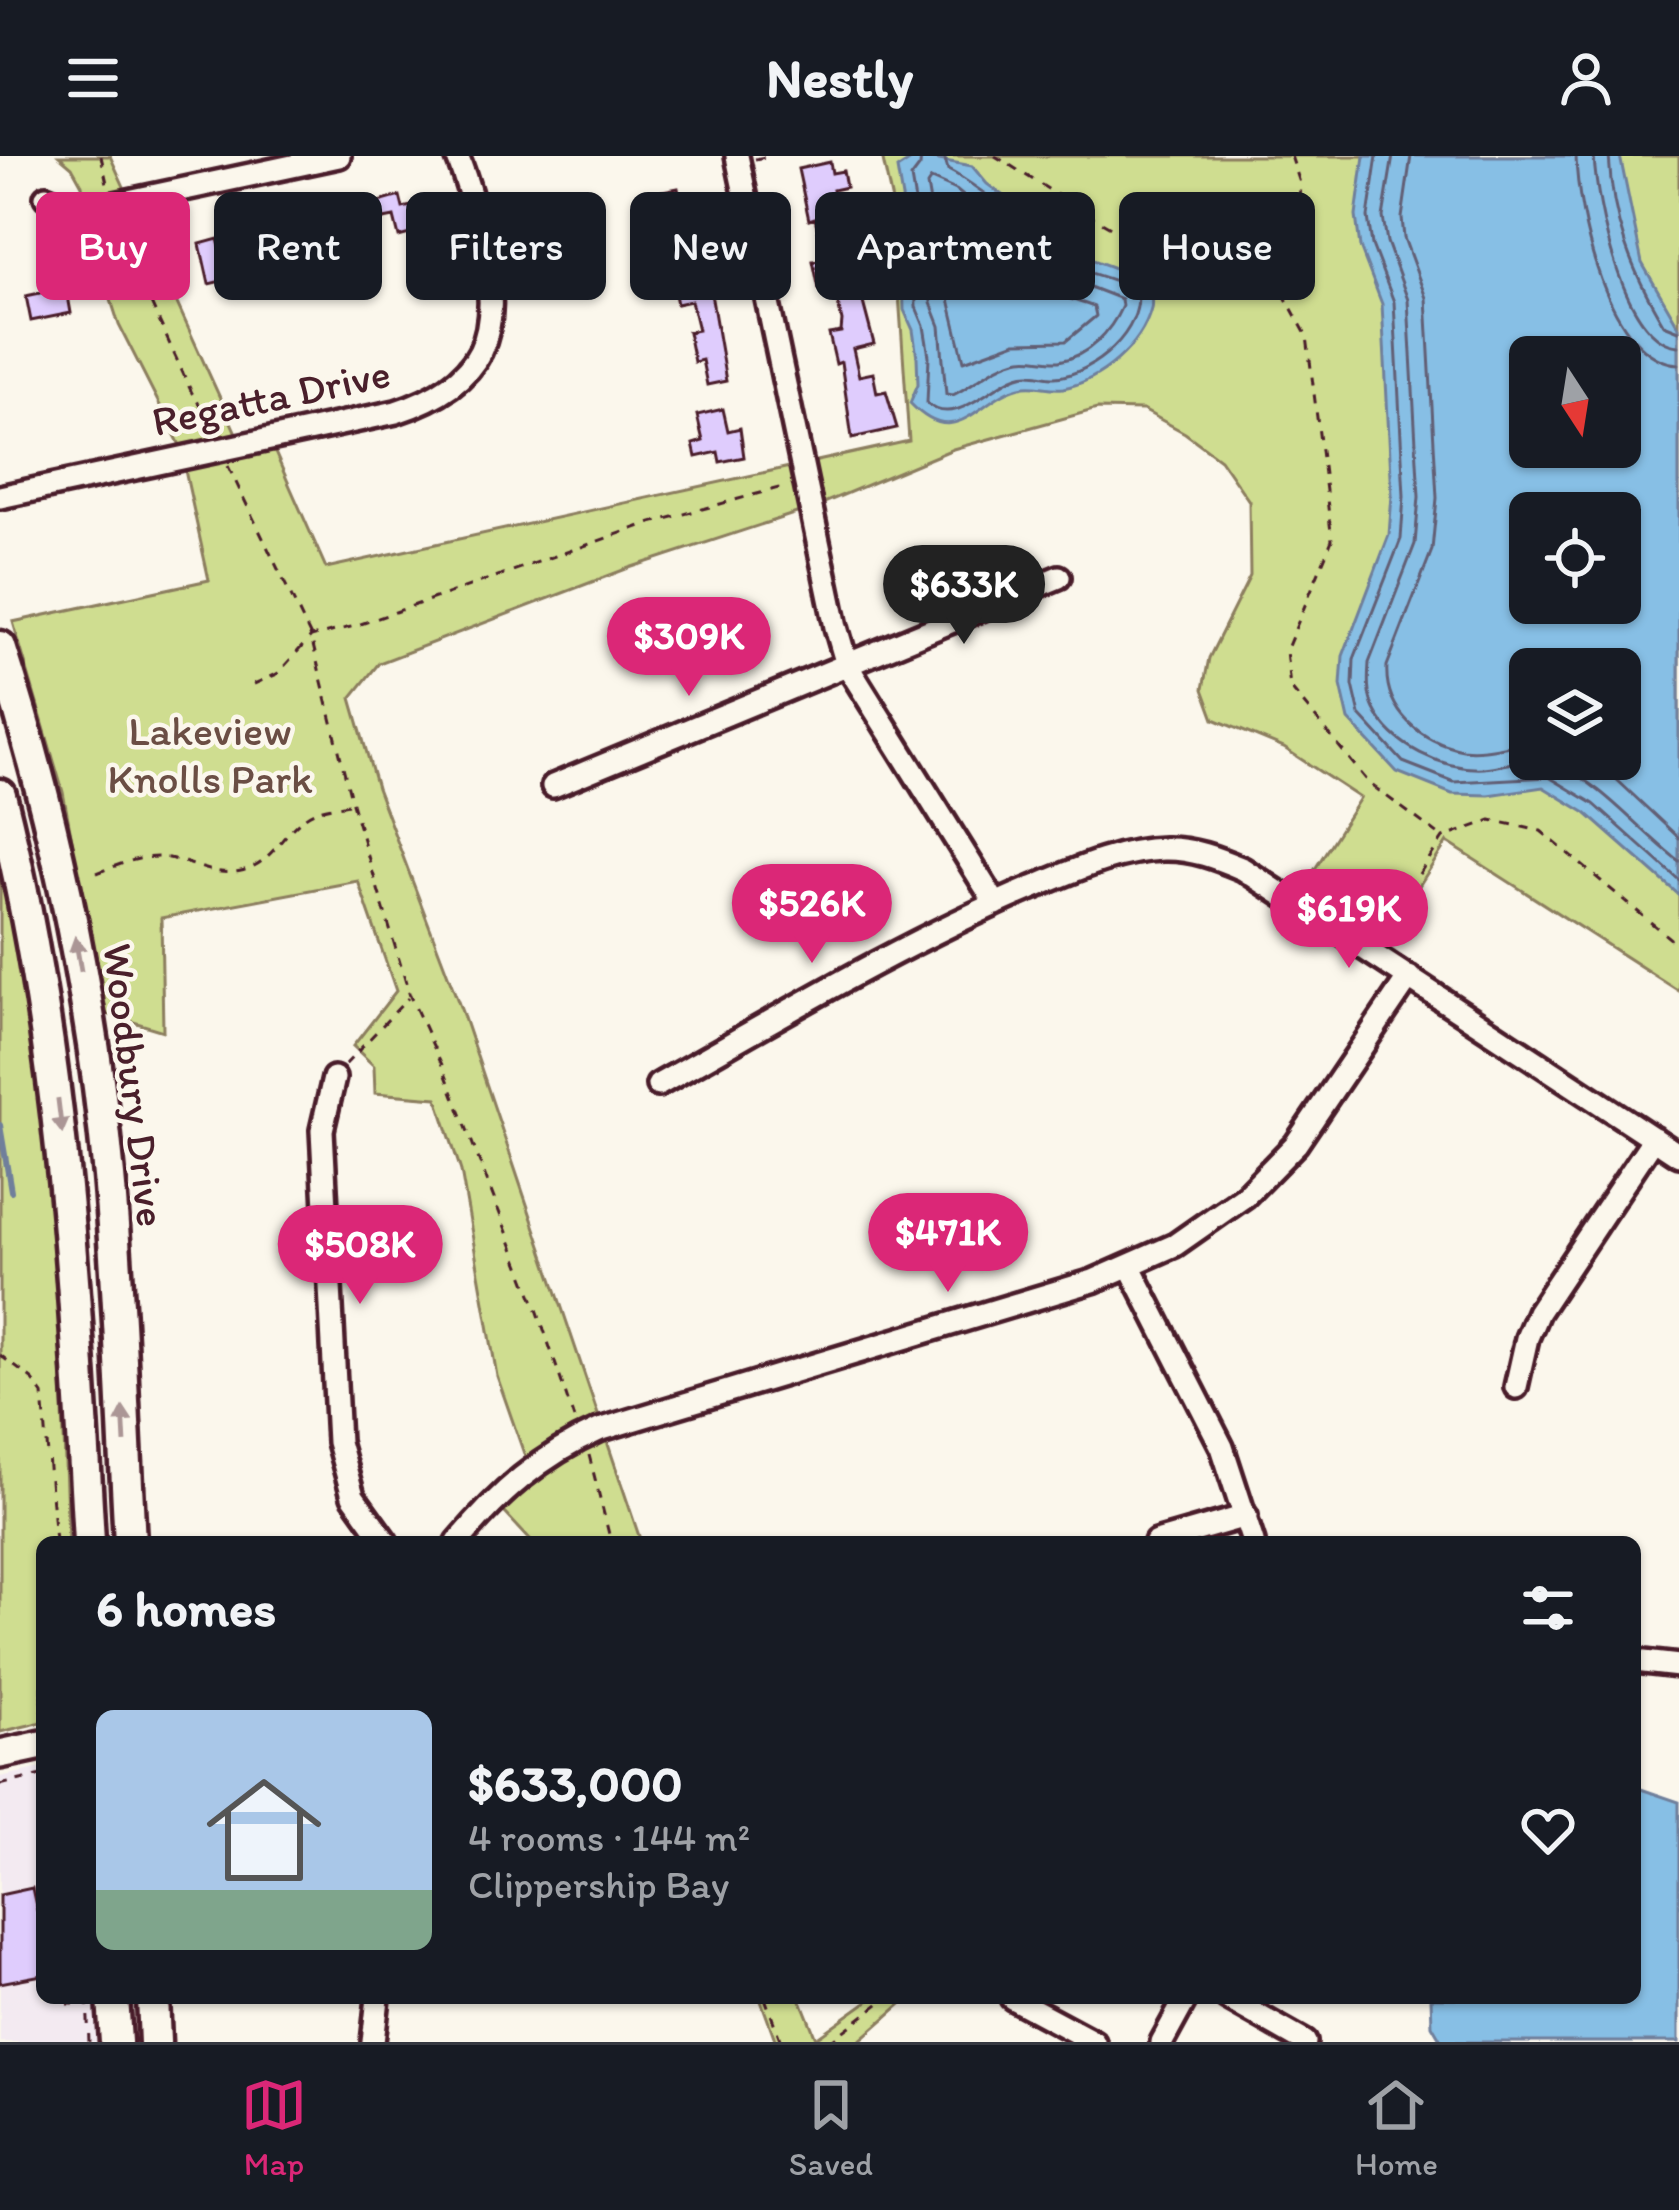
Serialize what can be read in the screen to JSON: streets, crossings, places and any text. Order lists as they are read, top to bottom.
{
  "streets": {
    "main road": ["Woodbury Drive"],
    "street": ["Regatta Drive"]
  },
  "parks": ["Lakeview Knolls Park"],
  "north": "bottom",
  "page": {
    "header": "Nestly",
    "chip": [
      "Buy",
      "Rent",
      "Filters",
      "New",
      "Apartment",
      "House"
    ],
    "price": [
      "$633K",
      "$309K",
      "$526K",
      "$619K",
      "$471K",
      "$508K"
    ],
    "heading": "6 homes",
    "list": [
      {
        "name": "$633,000",
        "note": "4 rooms · 144 m² · Clippership Bay"
      }
    ],
    "tabs": ["Map", "Saved", "Home"]
  }
}
